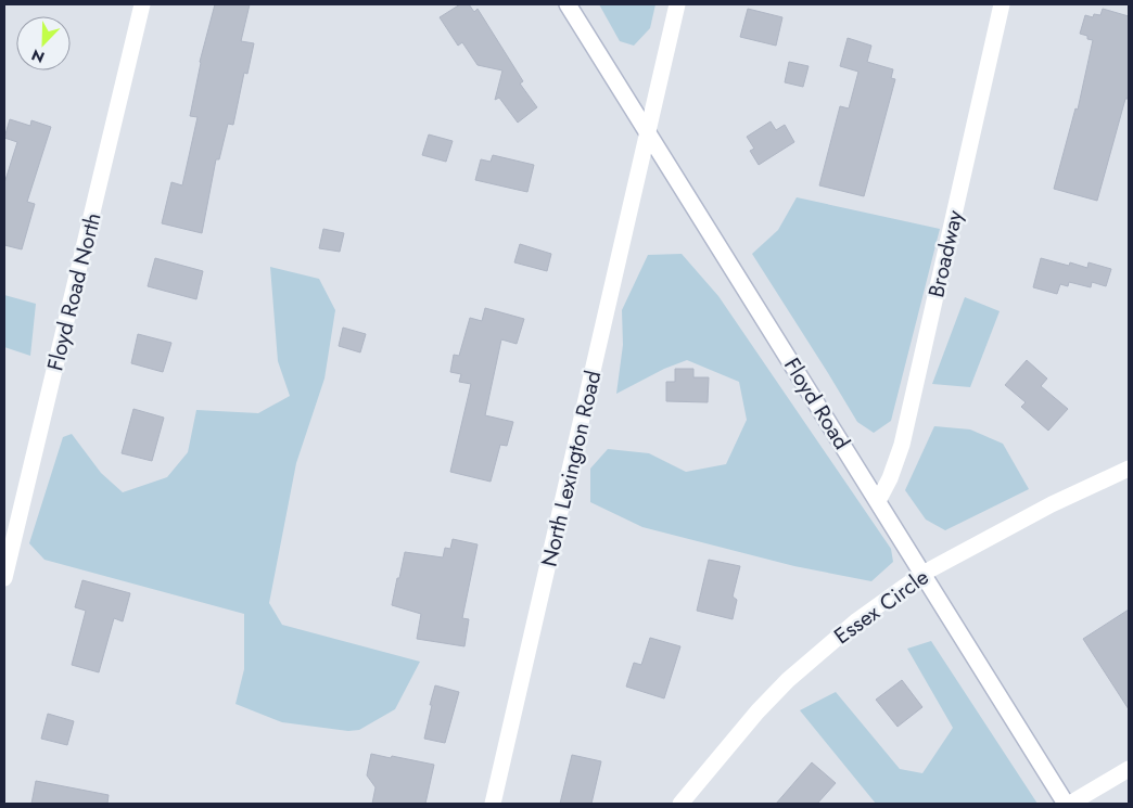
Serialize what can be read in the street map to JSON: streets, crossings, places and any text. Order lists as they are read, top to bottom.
{
  "streets": {
    "street": [
      "Broadway",
      "Floyd Road North",
      "Floyd Road",
      "North Lexington Road",
      "Essex Circle"
    ]
  },
  "crossings": [
    ["Broadway", "Floyd Road"],
    ["Floyd Road", "North Lexington Road"],
    ["Floyd Road", "Essex Circle"]
  ],
  "north": "bottom left"
}
